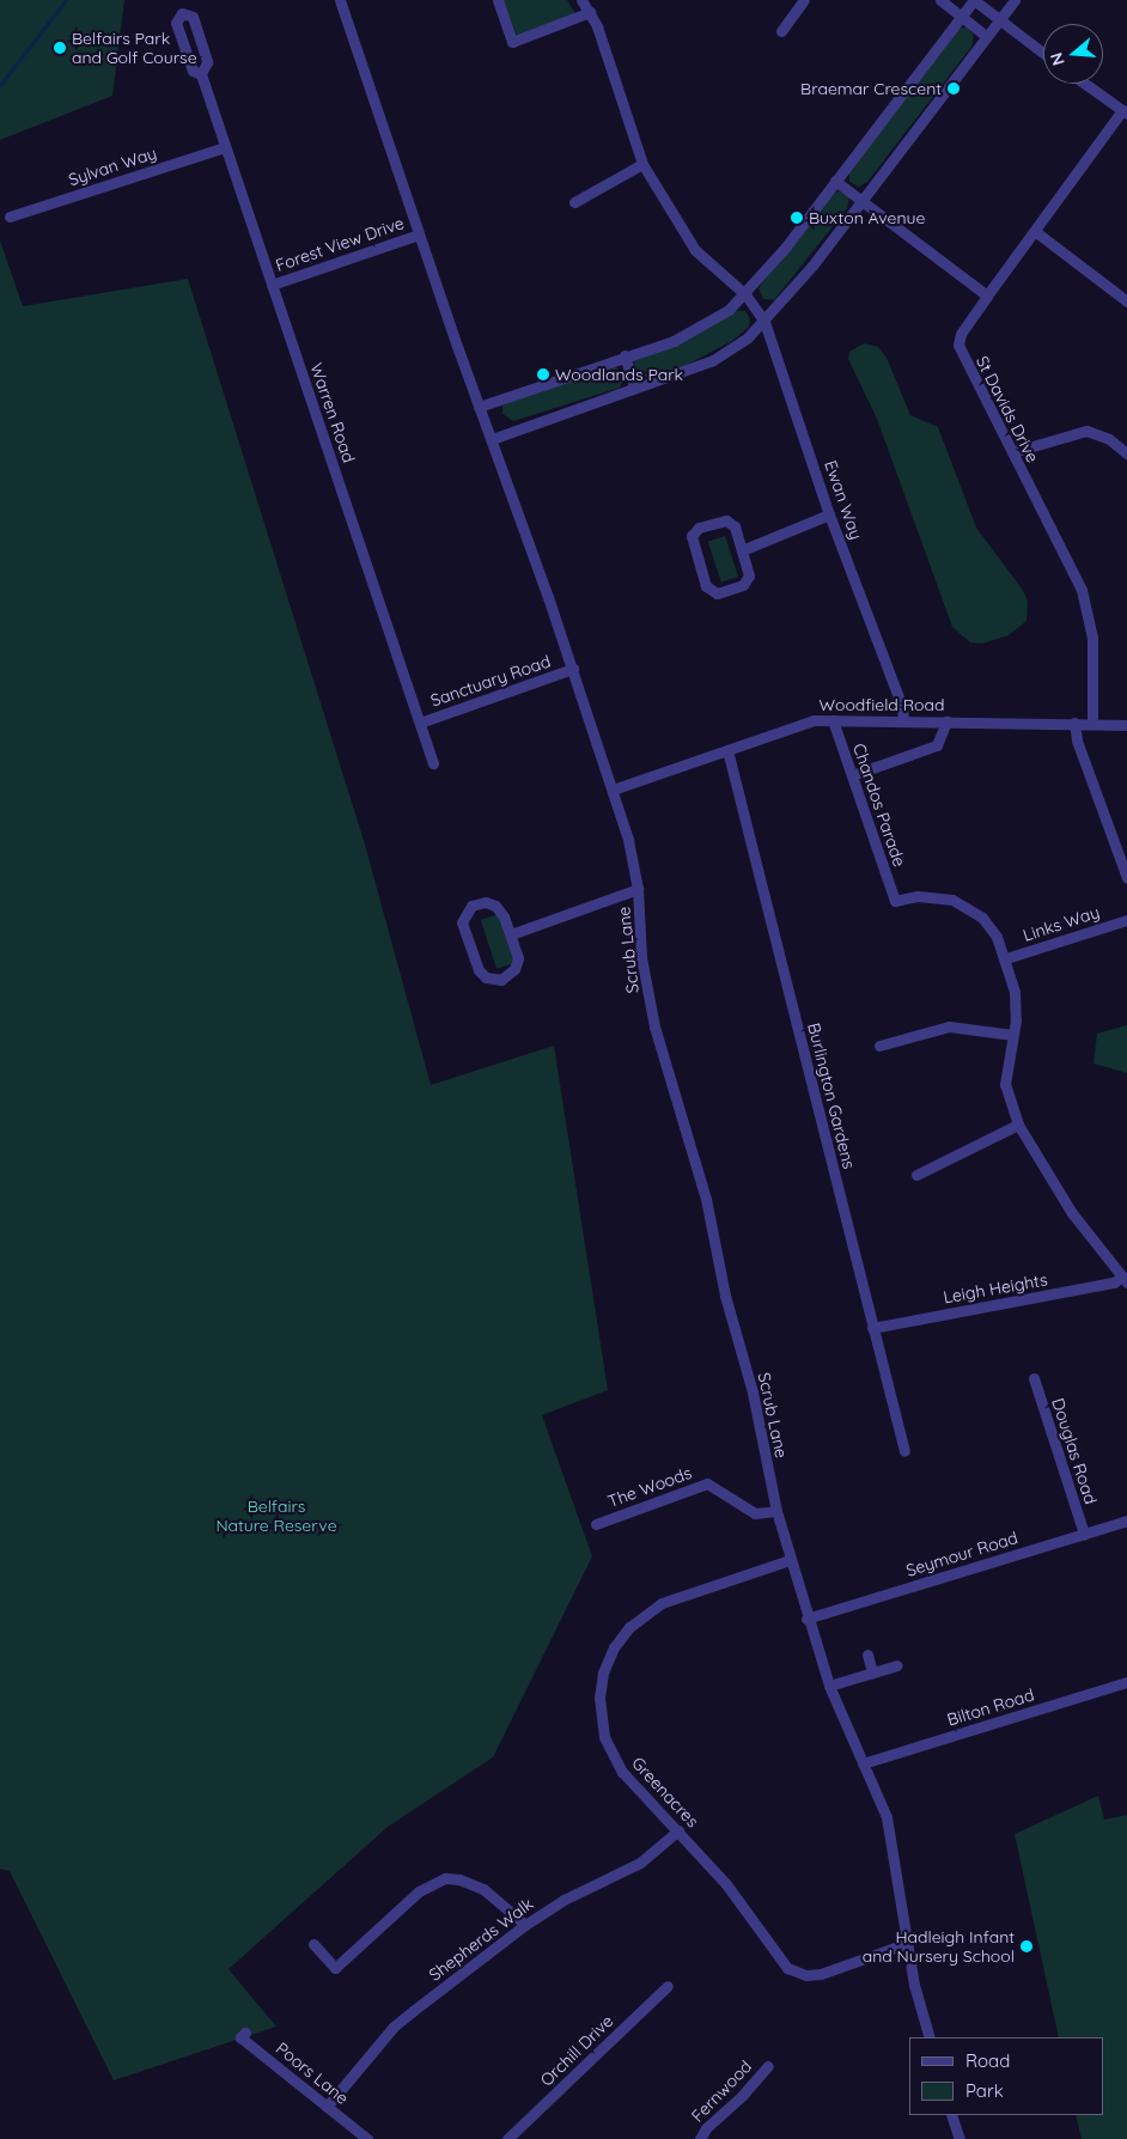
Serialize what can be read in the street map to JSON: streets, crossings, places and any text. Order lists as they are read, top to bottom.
{
  "streets": {
    "street": [
      "Sylvan Way",
      "Forest View Drive",
      "St Davids Drive",
      "Warren Road",
      "Ewan Way",
      "Sanctuary Road",
      "Woodfield Road",
      "Chandos Parade",
      "Links Way",
      "Scrub Lane",
      "Burlington Gardens",
      "Leigh Heights",
      "Douglas Road",
      "The Woods",
      "Seymour Road",
      "Bilton Road",
      "Greenacres",
      "Shepherds Walk",
      "Orchill Drive",
      "Poors Lane",
      "Fernwood"
    ]
  },
  "crossings": [
    ["Sylvan Way", "Warren Road"],
    ["Forest View Drive", "Warren Road"],
    ["St Davids Drive", "Woodfield Road"],
    ["Warren Road", "Sanctuary Road"],
    ["Ewan Way", "Woodfield Road"],
    ["Woodfield Road", "Chandos Parade"],
    ["Woodfield Road", "Scrub Lane"],
    ["Woodfield Road", "Burlington Gardens"],
    ["Chandos Parade", "Links Way"],
    ["Scrub Lane", "The Woods"],
    ["Scrub Lane", "Seymour Road"],
    ["Scrub Lane", "Bilton Road"],
    ["Scrub Lane", "Greenacres"],
    ["Burlington Gardens", "Leigh Heights"],
    ["Douglas Road", "Seymour Road"],
    ["Greenacres", "Shepherds Walk"],
    ["Shepherds Walk", "Poors Lane"]
  ],
  "parks": ["Belfairs Nature Reserve"],
  "places": [
    "Belfairs Park and Golf Course",
    "Braemar Crescent",
    "Buxton Avenue",
    "Woodlands Park",
    "Hadleigh Infant and Nursery School"
  ],
  "legend": ["Road", "Park"],
  "north": "left"
}
